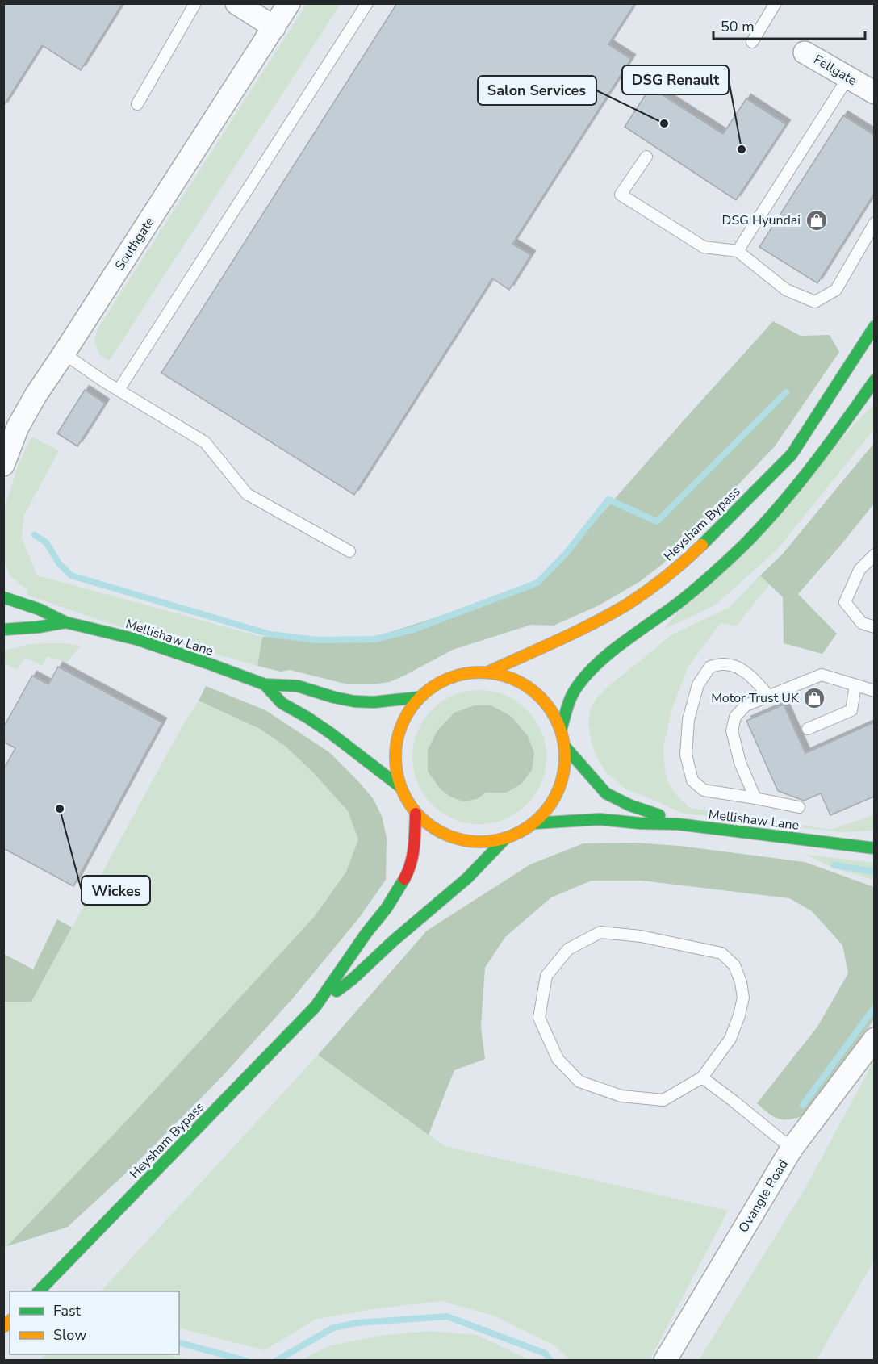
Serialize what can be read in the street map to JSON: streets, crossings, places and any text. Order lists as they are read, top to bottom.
{
  "streets": {
    "main road": ["Heysham Bypass", "Mellishaw Lane"],
    "street": ["Fellgate", "Southgate", "Ovangle Road"]
  },
  "crossings": [
    ["Heysham Bypass", "Mellishaw Lane"]
  ],
  "places": {
    "other": ["Salon Services", "DSG Renault", "Wickes"],
    "shop": ["DSG Hyundai", "Motor Trust UK"]
  },
  "legend": ["Fast", "Slow"],
  "scale_bar": "50 m"
}
